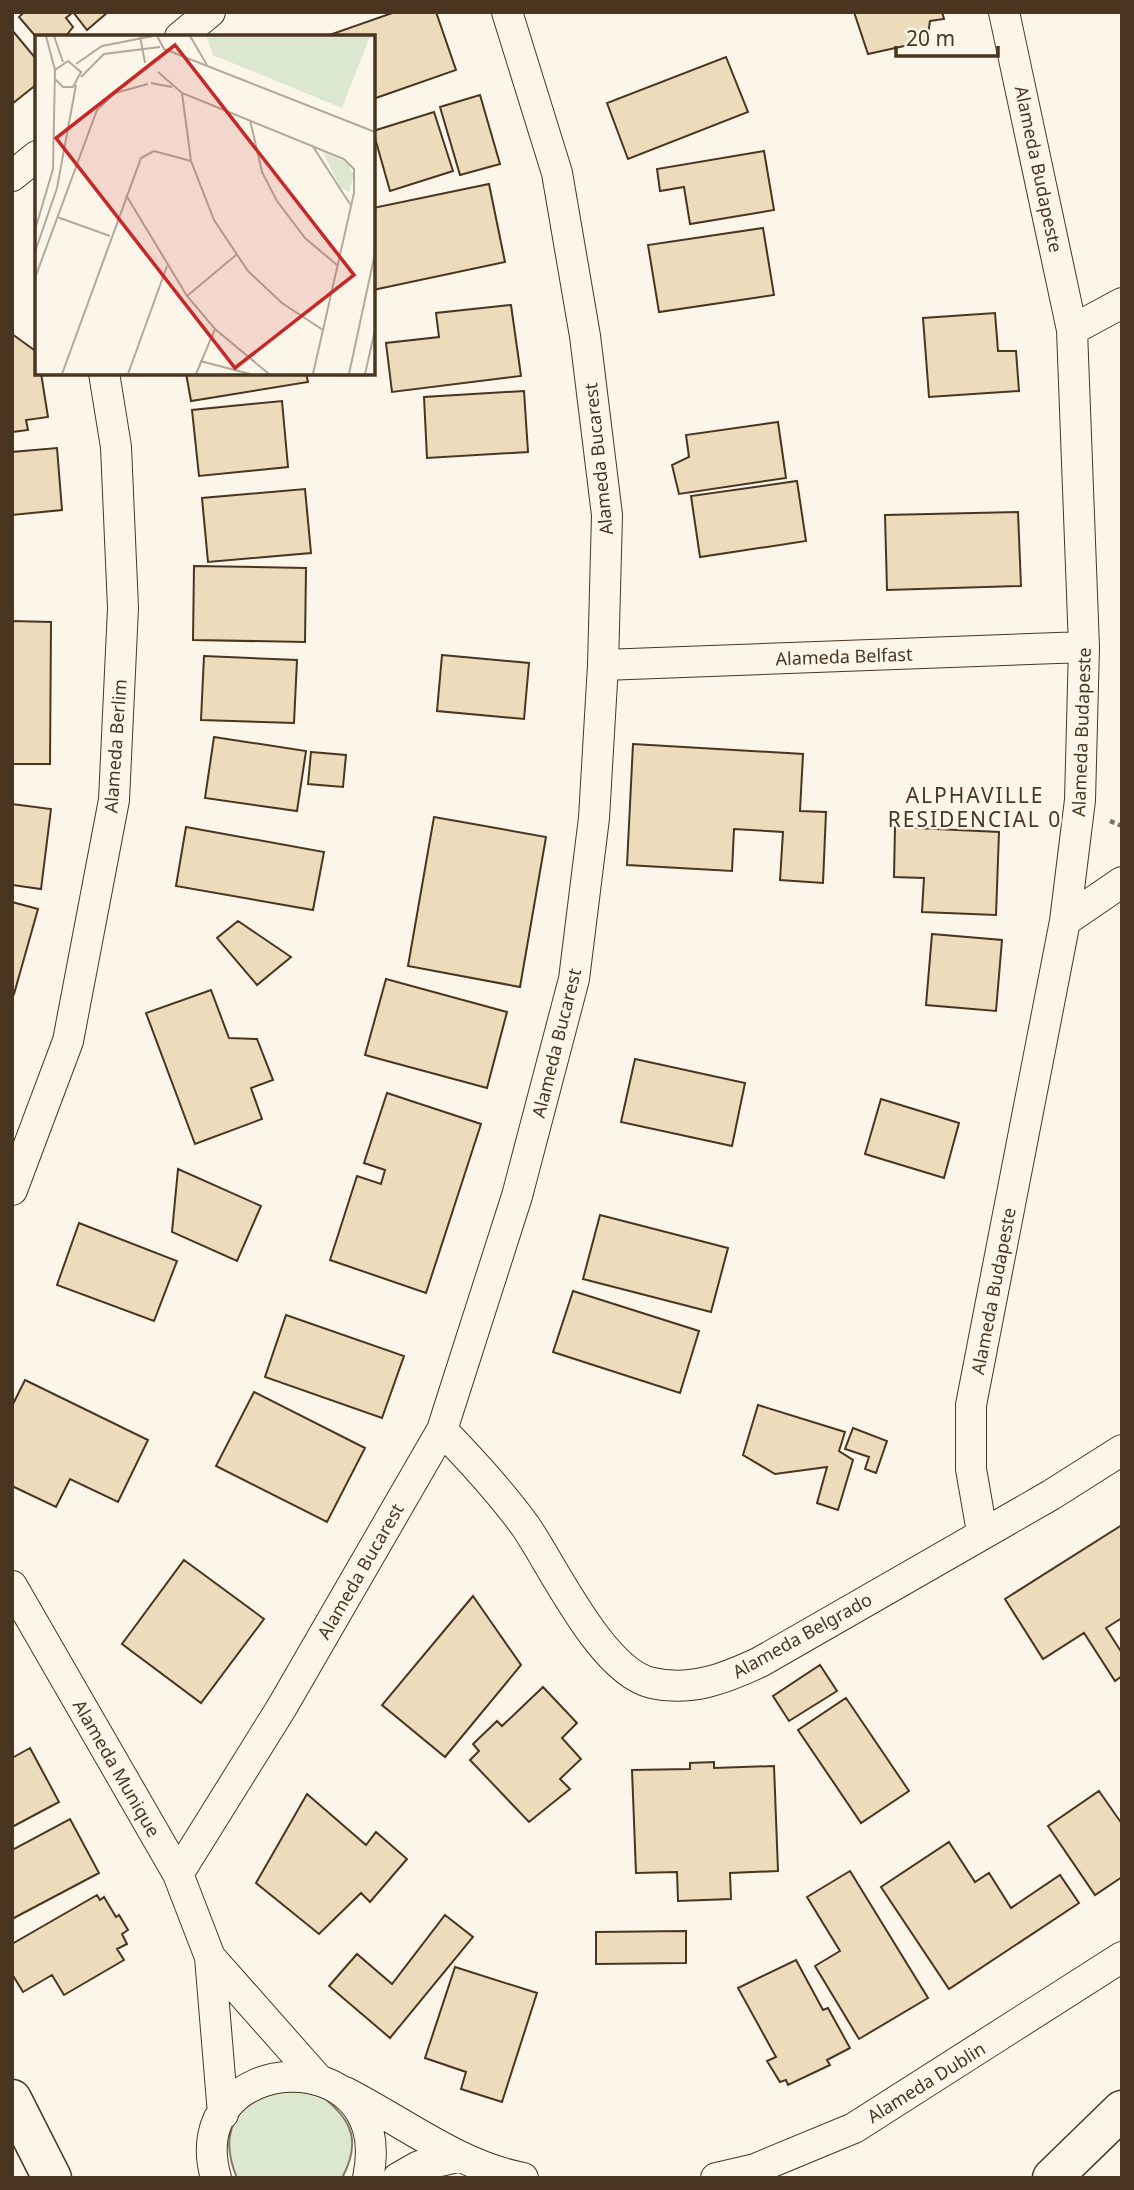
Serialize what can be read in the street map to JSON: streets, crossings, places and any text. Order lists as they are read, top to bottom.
{
  "streets": {
    "street": [
      "Alameda Budapeste",
      "Alameda Bucarest",
      "Alameda Belfast",
      "Alameda Berlim",
      "Alameda Belgrado",
      "Alameda Munique",
      "Alameda Dublin"
    ]
  },
  "crossings": [
    ["Alameda Budapeste", "Alameda Belfast"],
    ["Alameda Budapeste", "Alameda Belgrado"],
    ["Alameda Bucarest", "Alameda Belfast"],
    ["Alameda Bucarest", "Alameda Belgrado"],
    ["Alameda Bucarest", "Alameda Munique"]
  ],
  "districts": ["ALPHAVILLE RESIDENCIAL 0"],
  "scale_bar": "20 m"
}
